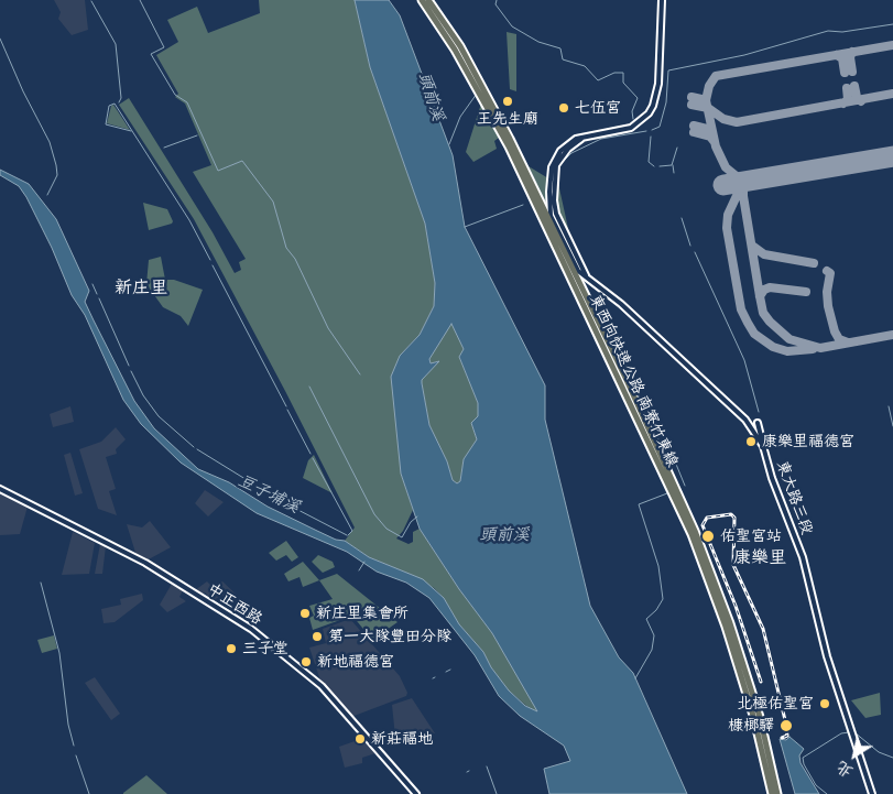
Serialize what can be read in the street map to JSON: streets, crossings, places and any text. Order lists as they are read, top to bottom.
{
  "streets": {
    "highway": ["東西向快速公路 南寮竹東線"],
    "main road": ["東大路三段", "中正西路"]
  },
  "districts": ["新庄里", "康樂里"],
  "water": ["頭前溪", "豆子埔溪"],
  "places": [
    "王先生廟",
    "七伍宮",
    "康樂里福德宮",
    "佑聖宫站",
    "新庄里集會所",
    "第一大隊豐田分隊",
    "三子堂",
    "新地福德宮",
    "北極佑聖宮",
    "槺榔驛",
    "新莊福地"
  ],
  "north": "bottom left"
}
